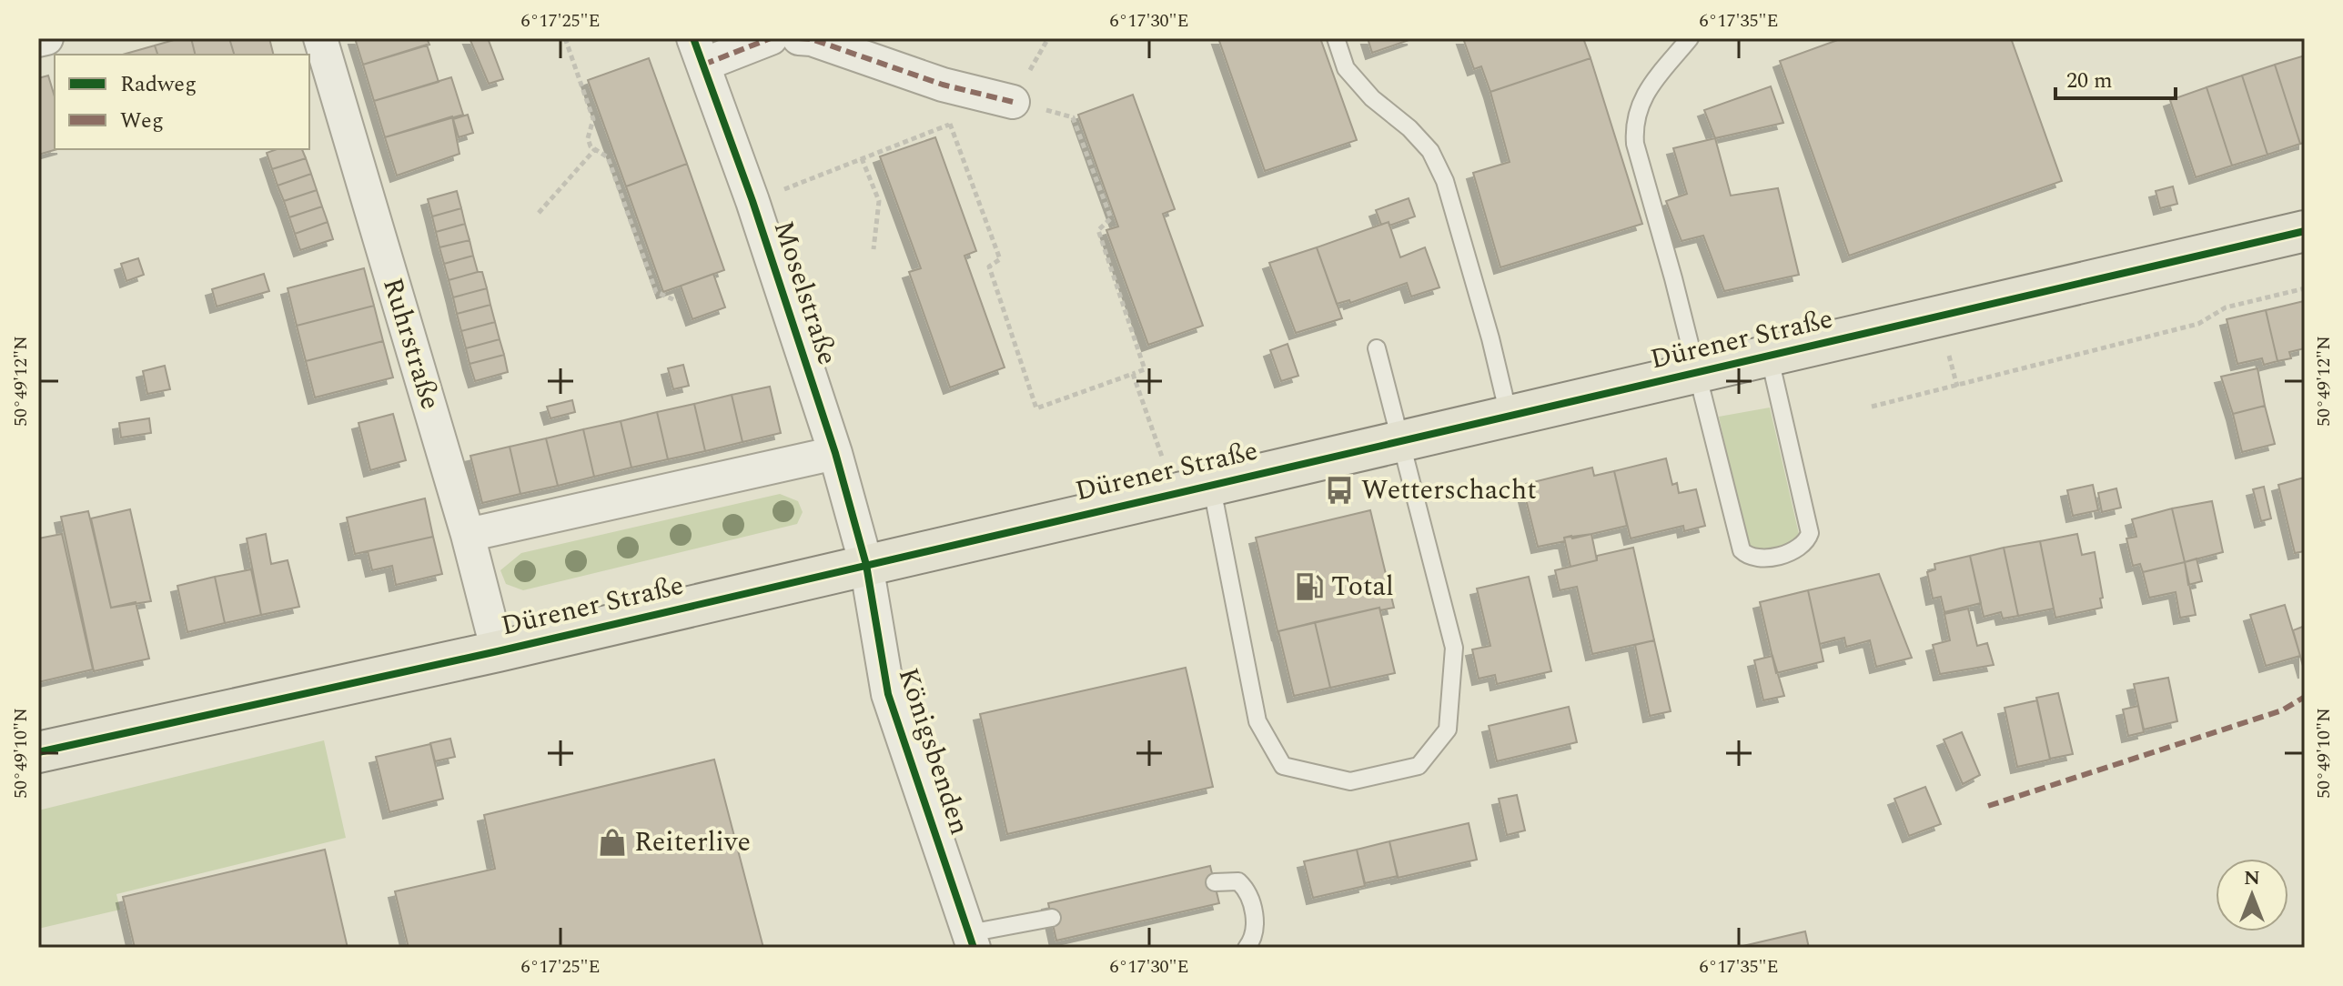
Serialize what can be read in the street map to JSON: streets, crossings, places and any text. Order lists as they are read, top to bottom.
{
  "streets": {
    "main road": ["Dürener Straße"],
    "street": ["Moselstraße", "Ruhrstraße", "Königsbenden"]
  },
  "crossings": [
    ["Moselstraße", "Dürener Straße"],
    ["Moselstraße", "Königsbenden"],
    ["Dürener Straße", "Ruhrstraße"],
    ["Dürener Straße", "Königsbenden"]
  ],
  "places": {
    "bus stop": ["Wetterschacht"],
    "fuel station": ["Total"],
    "shop": ["Reiterlive"]
  },
  "legend": ["Radweg", "Weg"],
  "scale_bar": "20 m",
  "north": "top",
  "coordinates": [
    "6°17'25\"E",
    "6°17'30\"E",
    "6°17'35\"E",
    "50°49'12\"N",
    "50°49'10\"N"
  ]
}
